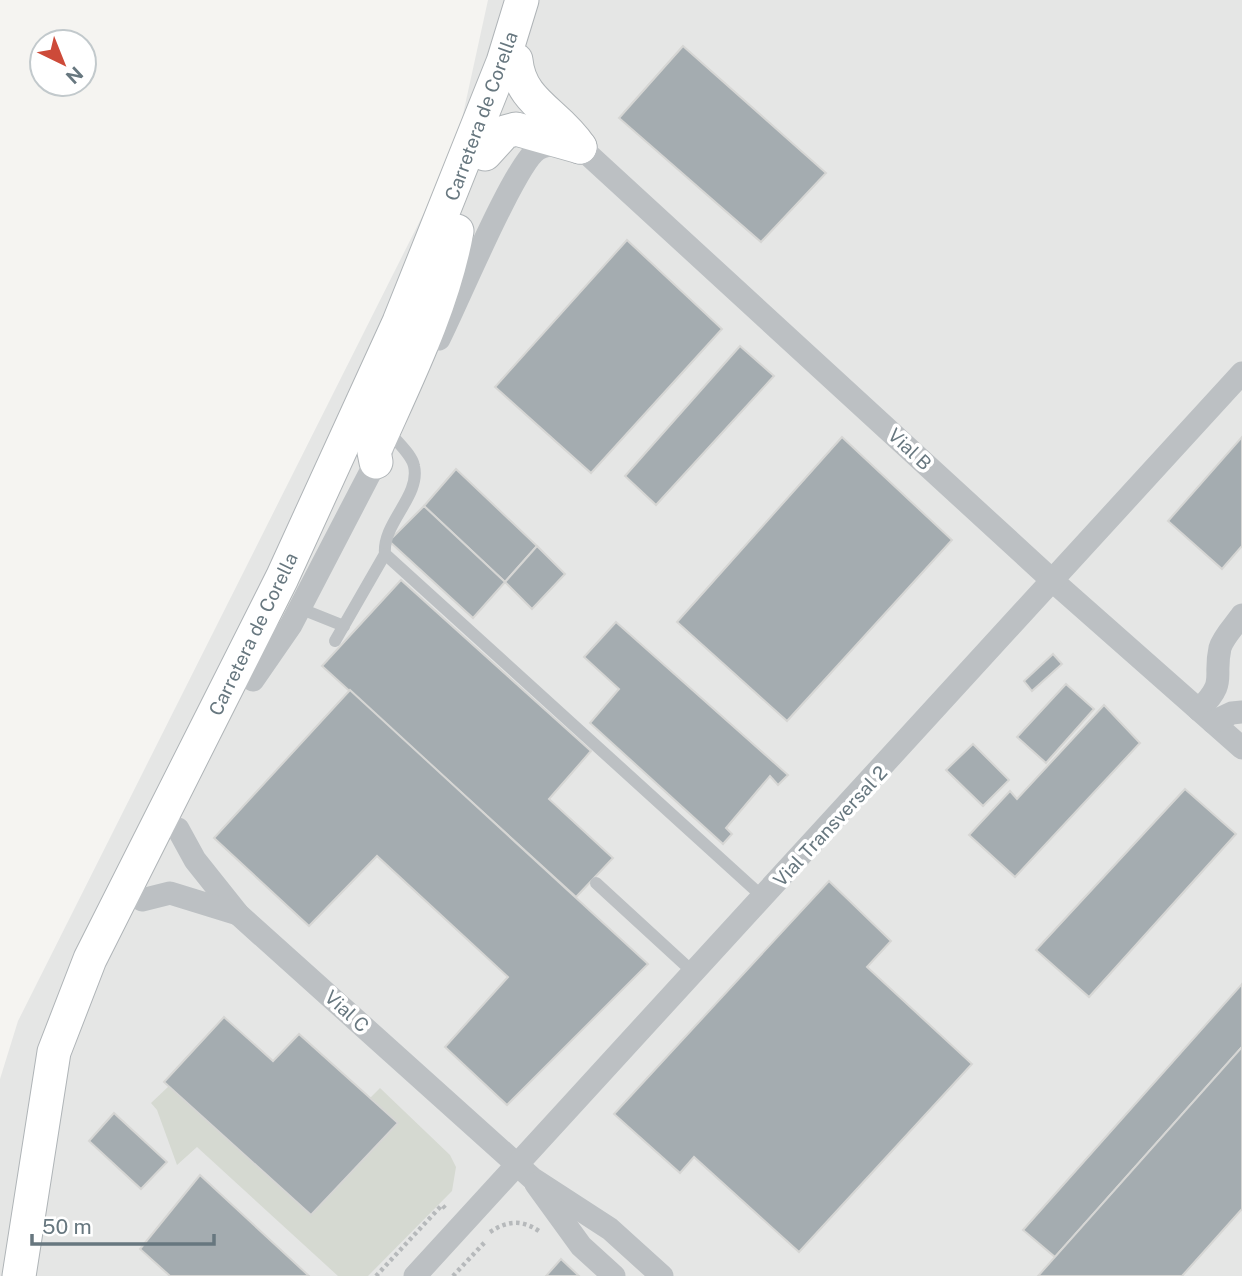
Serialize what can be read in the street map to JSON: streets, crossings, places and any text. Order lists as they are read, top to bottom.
{
  "streets": {
    "main road": ["Carretera de Corella"],
    "street": ["Vial B", "Vial Transversal 2", "Vial C"]
  },
  "crossings": [
    ["Carretera de Corella", "Vial B"],
    ["Carretera de Corella", "Vial C"],
    ["Vial B", "Vial Transversal 2"],
    ["Vial Transversal 2", "Vial C"]
  ],
  "scale_bar": "50 m",
  "north": "bottom right"
}
